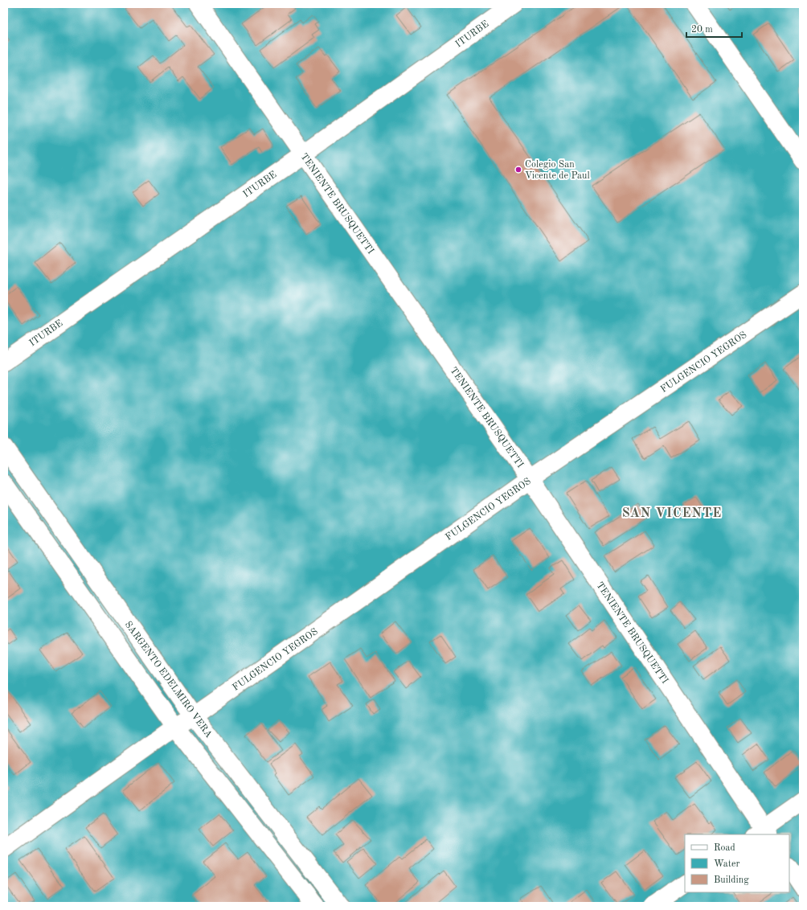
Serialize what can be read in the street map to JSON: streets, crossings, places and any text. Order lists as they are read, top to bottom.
{
  "streets": {
    "street": [
      "ITURBE",
      "TENIENTE BRUSQUETTI",
      "FULGENCIO YEGROS",
      "SARGENTO EDELMIRO VERA"
    ]
  },
  "crossings": [
    ["ITURBE", "TENIENTE BRUSQUETTI"],
    ["TENIENTE BRUSQUETTI", "FULGENCIO YEGROS"],
    ["FULGENCIO YEGROS", "SARGENTO EDELMIRO VERA"]
  ],
  "districts": ["SAN VICENTE"],
  "places": ["Colegio San Vicente de Paul"],
  "legend": ["Road", "Water", "Building"],
  "scale_bar": "20 m"
}
